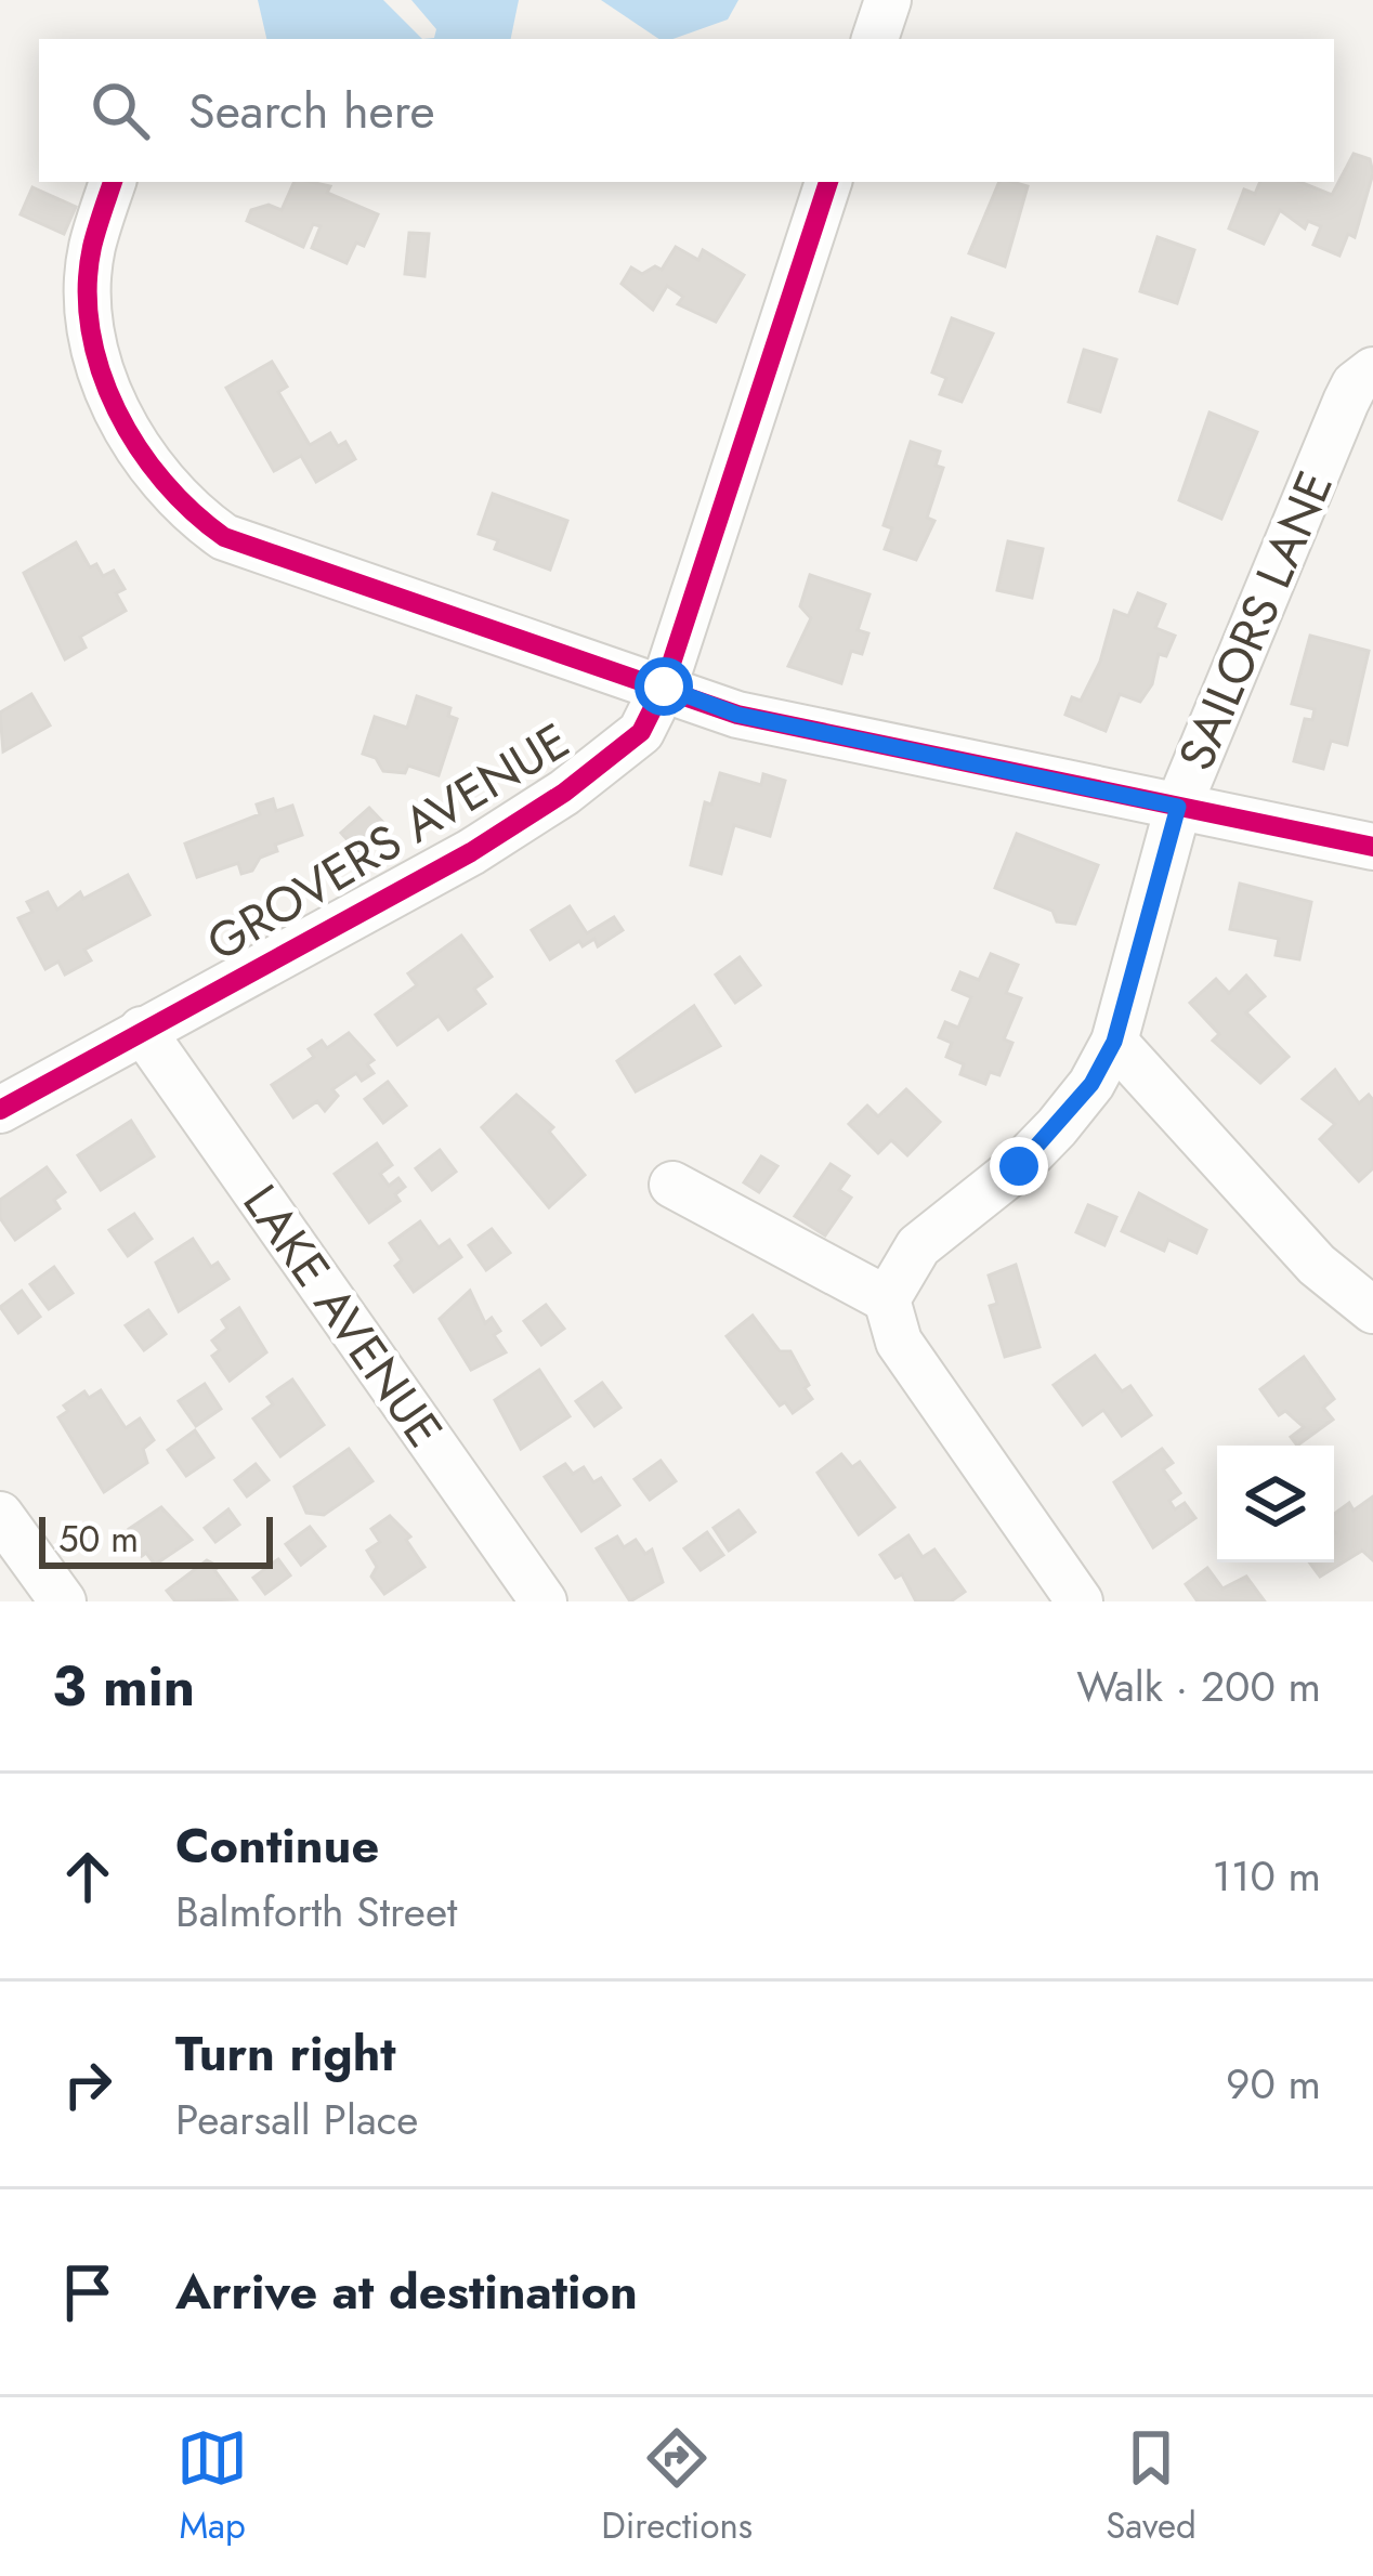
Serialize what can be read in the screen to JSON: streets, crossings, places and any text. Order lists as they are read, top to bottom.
{
  "streets": {
    "street": ["SAILORS LANE", "GROVERS AVENUE", "LAKE AVENUE"]
  },
  "crossings": [
    ["GROVERS AVENUE", "LAKE AVENUE"]
  ],
  "scale_bar": "50 m",
  "page": {
    "search": "Search here",
    "scale": "50 m",
    "heading": ["3 min", "Walk · 200 m"],
    "list": [
      ["Continue", "Balmforth Street", "110 m"],
      ["Turn right", "Pearsall Place", "90 m"],
      "Arrive at destination"
    ],
    "nav": ["Map", "Directions", "Saved"]
  }
}
